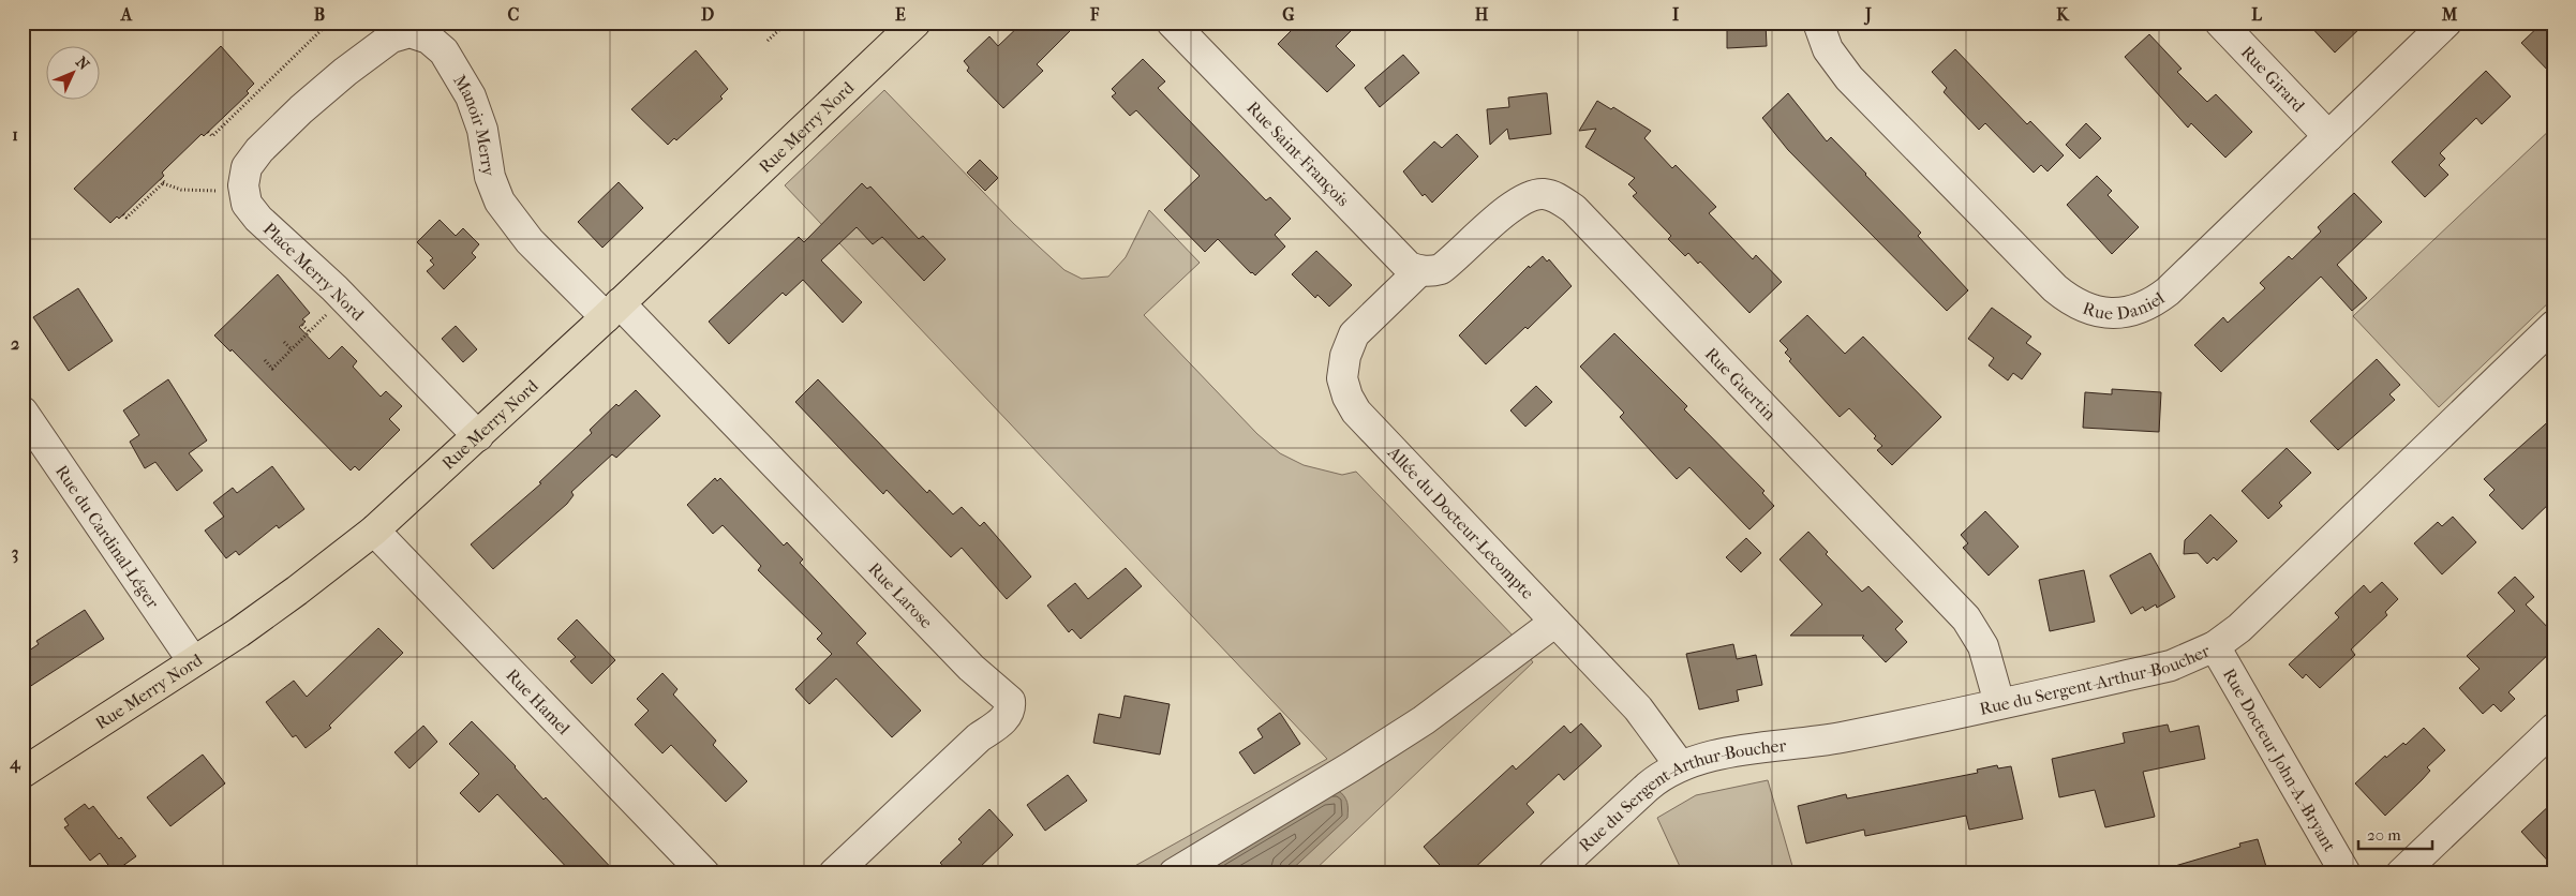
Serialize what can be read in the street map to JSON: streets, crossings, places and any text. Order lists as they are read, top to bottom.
{
  "streets": {
    "main road": ["Rue Merry Nord"],
    "street": [
      "Rue Girard",
      "Manoir Merry",
      "Rue Saint-François",
      "Place Merry Nord",
      "Rue Daniel",
      "Rue Guertin",
      "Allée du Docteur-Lecompte",
      "Rue du Cardinal-Léger",
      "Rue Larose",
      "Rue du Sergent-Arthur-Boucher",
      "Rue Hamel",
      "Rue Docteur John-A.-Bryant"
    ]
  },
  "crossings": [
    ["Rue Girard", "Rue Daniel"],
    ["Manoir Merry", "Rue Merry Nord"],
    ["Manoir Merry", "Place Merry Nord"],
    ["Manoir Merry", "Rue Larose"],
    ["Rue Merry Nord", "Place Merry Nord"],
    ["Rue Merry Nord", "Rue du Cardinal-Léger"],
    ["Rue Merry Nord", "Rue Larose"],
    ["Rue Merry Nord", "Rue Hamel"],
    ["Rue Saint-François", "Rue Guertin"],
    ["Rue Saint-François", "Allée du Docteur-Lecompte"],
    ["Rue Guertin", "Allée du Docteur-Lecompte"],
    ["Rue Guertin", "Rue du Sergent-Arthur-Boucher"],
    ["Allée du Docteur-Lecompte", "Rue du Sergent-Arthur-Boucher"],
    ["Rue du Sergent-Arthur-Boucher", "Rue Docteur John-A.-Bryant"]
  ],
  "scale_bar": "20 m",
  "north": "top right",
  "grid": {
    "columns": [
      "A",
      "B",
      "C",
      "D",
      "E",
      "F",
      "G",
      "H",
      "I",
      "J",
      "K",
      "L",
      "M"
    ],
    "rows": [
      "1",
      "2",
      "3",
      "4"
    ]
  }
}
